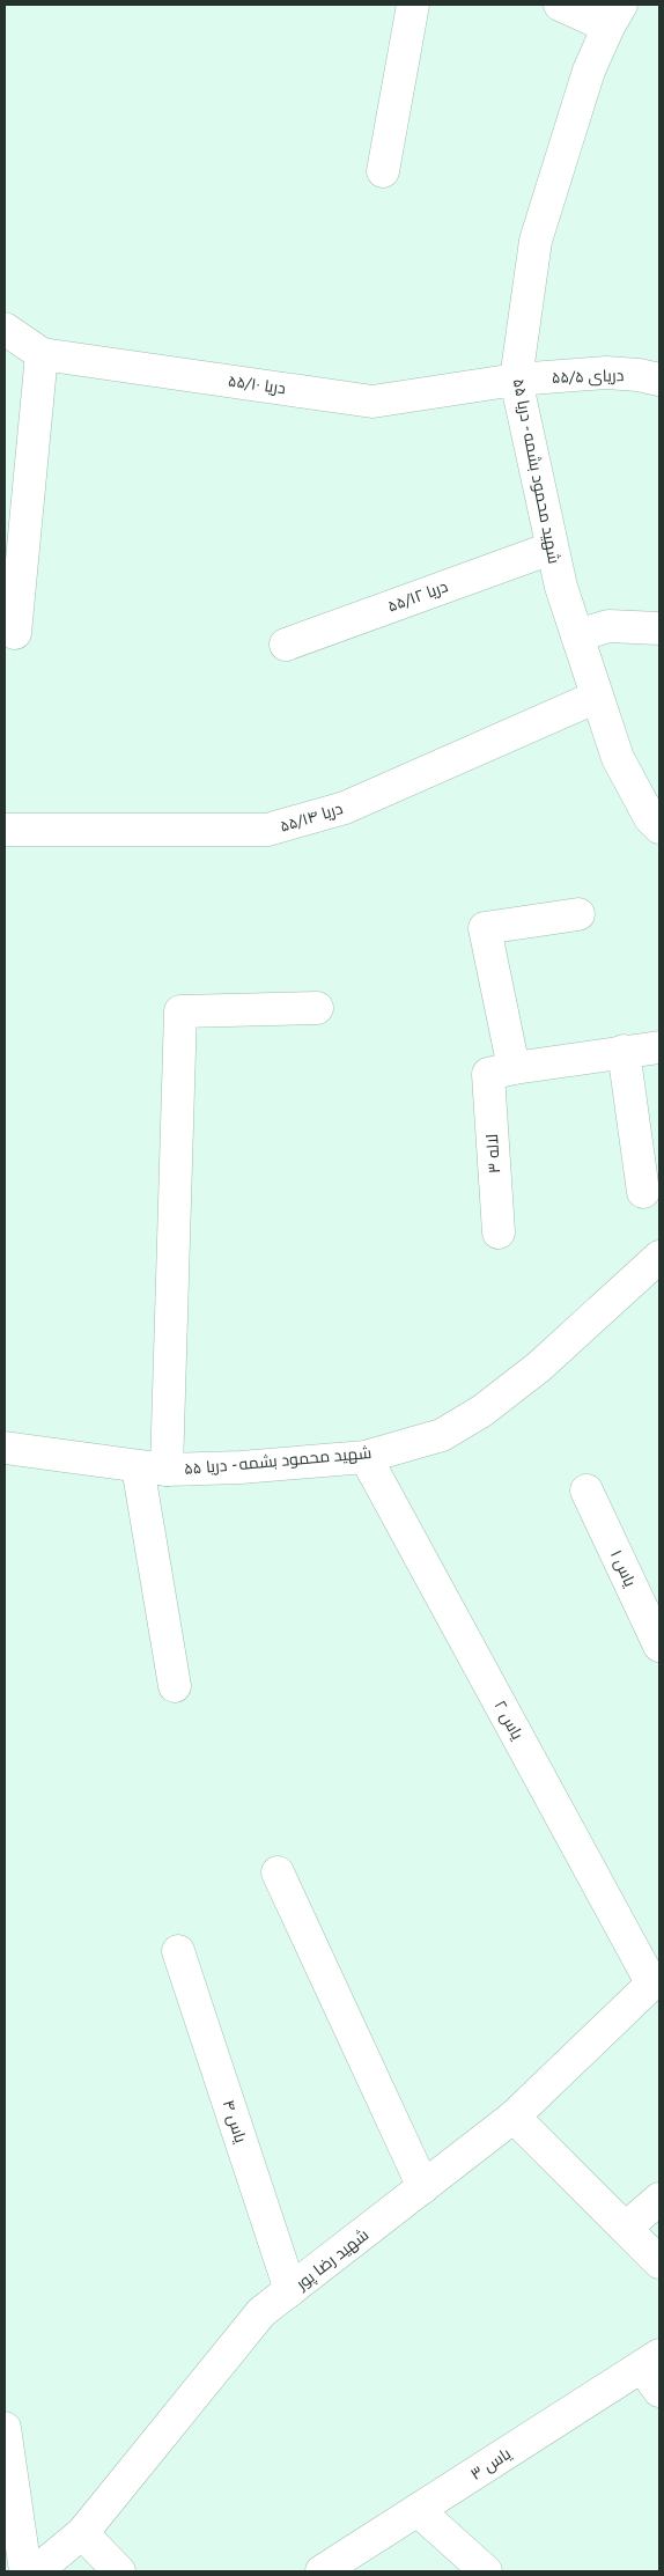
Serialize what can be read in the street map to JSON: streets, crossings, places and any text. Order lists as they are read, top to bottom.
{
  "streets": {
    "street": [
      "دریای ۵۵/۵",
      "دریا ۵۵/۱۰",
      "شهید محمود بشمه - دریا ۵۵",
      "دریا ۵۵/۱۲",
      "دریا ۵۵/۱۴",
      "لاله ۳",
      "یاس ۱",
      "یاس ۲",
      "یاس ۴",
      "شهید رضا پور",
      "یاس ۳"
    ]
  },
  "crossings": [
    ["دریای ۵۵/۵", "دریا ۵۵/۱۰"],
    ["دریای ۵۵/۵", "شهید محمود بشمه - دریا ۵۵"],
    ["دریا ۵۵/۱۰", "شهید محمود بشمه - دریا ۵۵"],
    ["شهید محمود بشمه - دریا ۵۵", "دریا ۵۵/۱۲"],
    ["شهید محمود بشمه - دریا ۵۵", "دریا ۵۵/۱۴"],
    ["شهید محمود بشمه - دریا ۵۵", "یاس ۲"],
    ["یاس ۲", "شهید رضا پور"],
    ["یاس ۴", "شهید رضا پور"]
  ]
}
